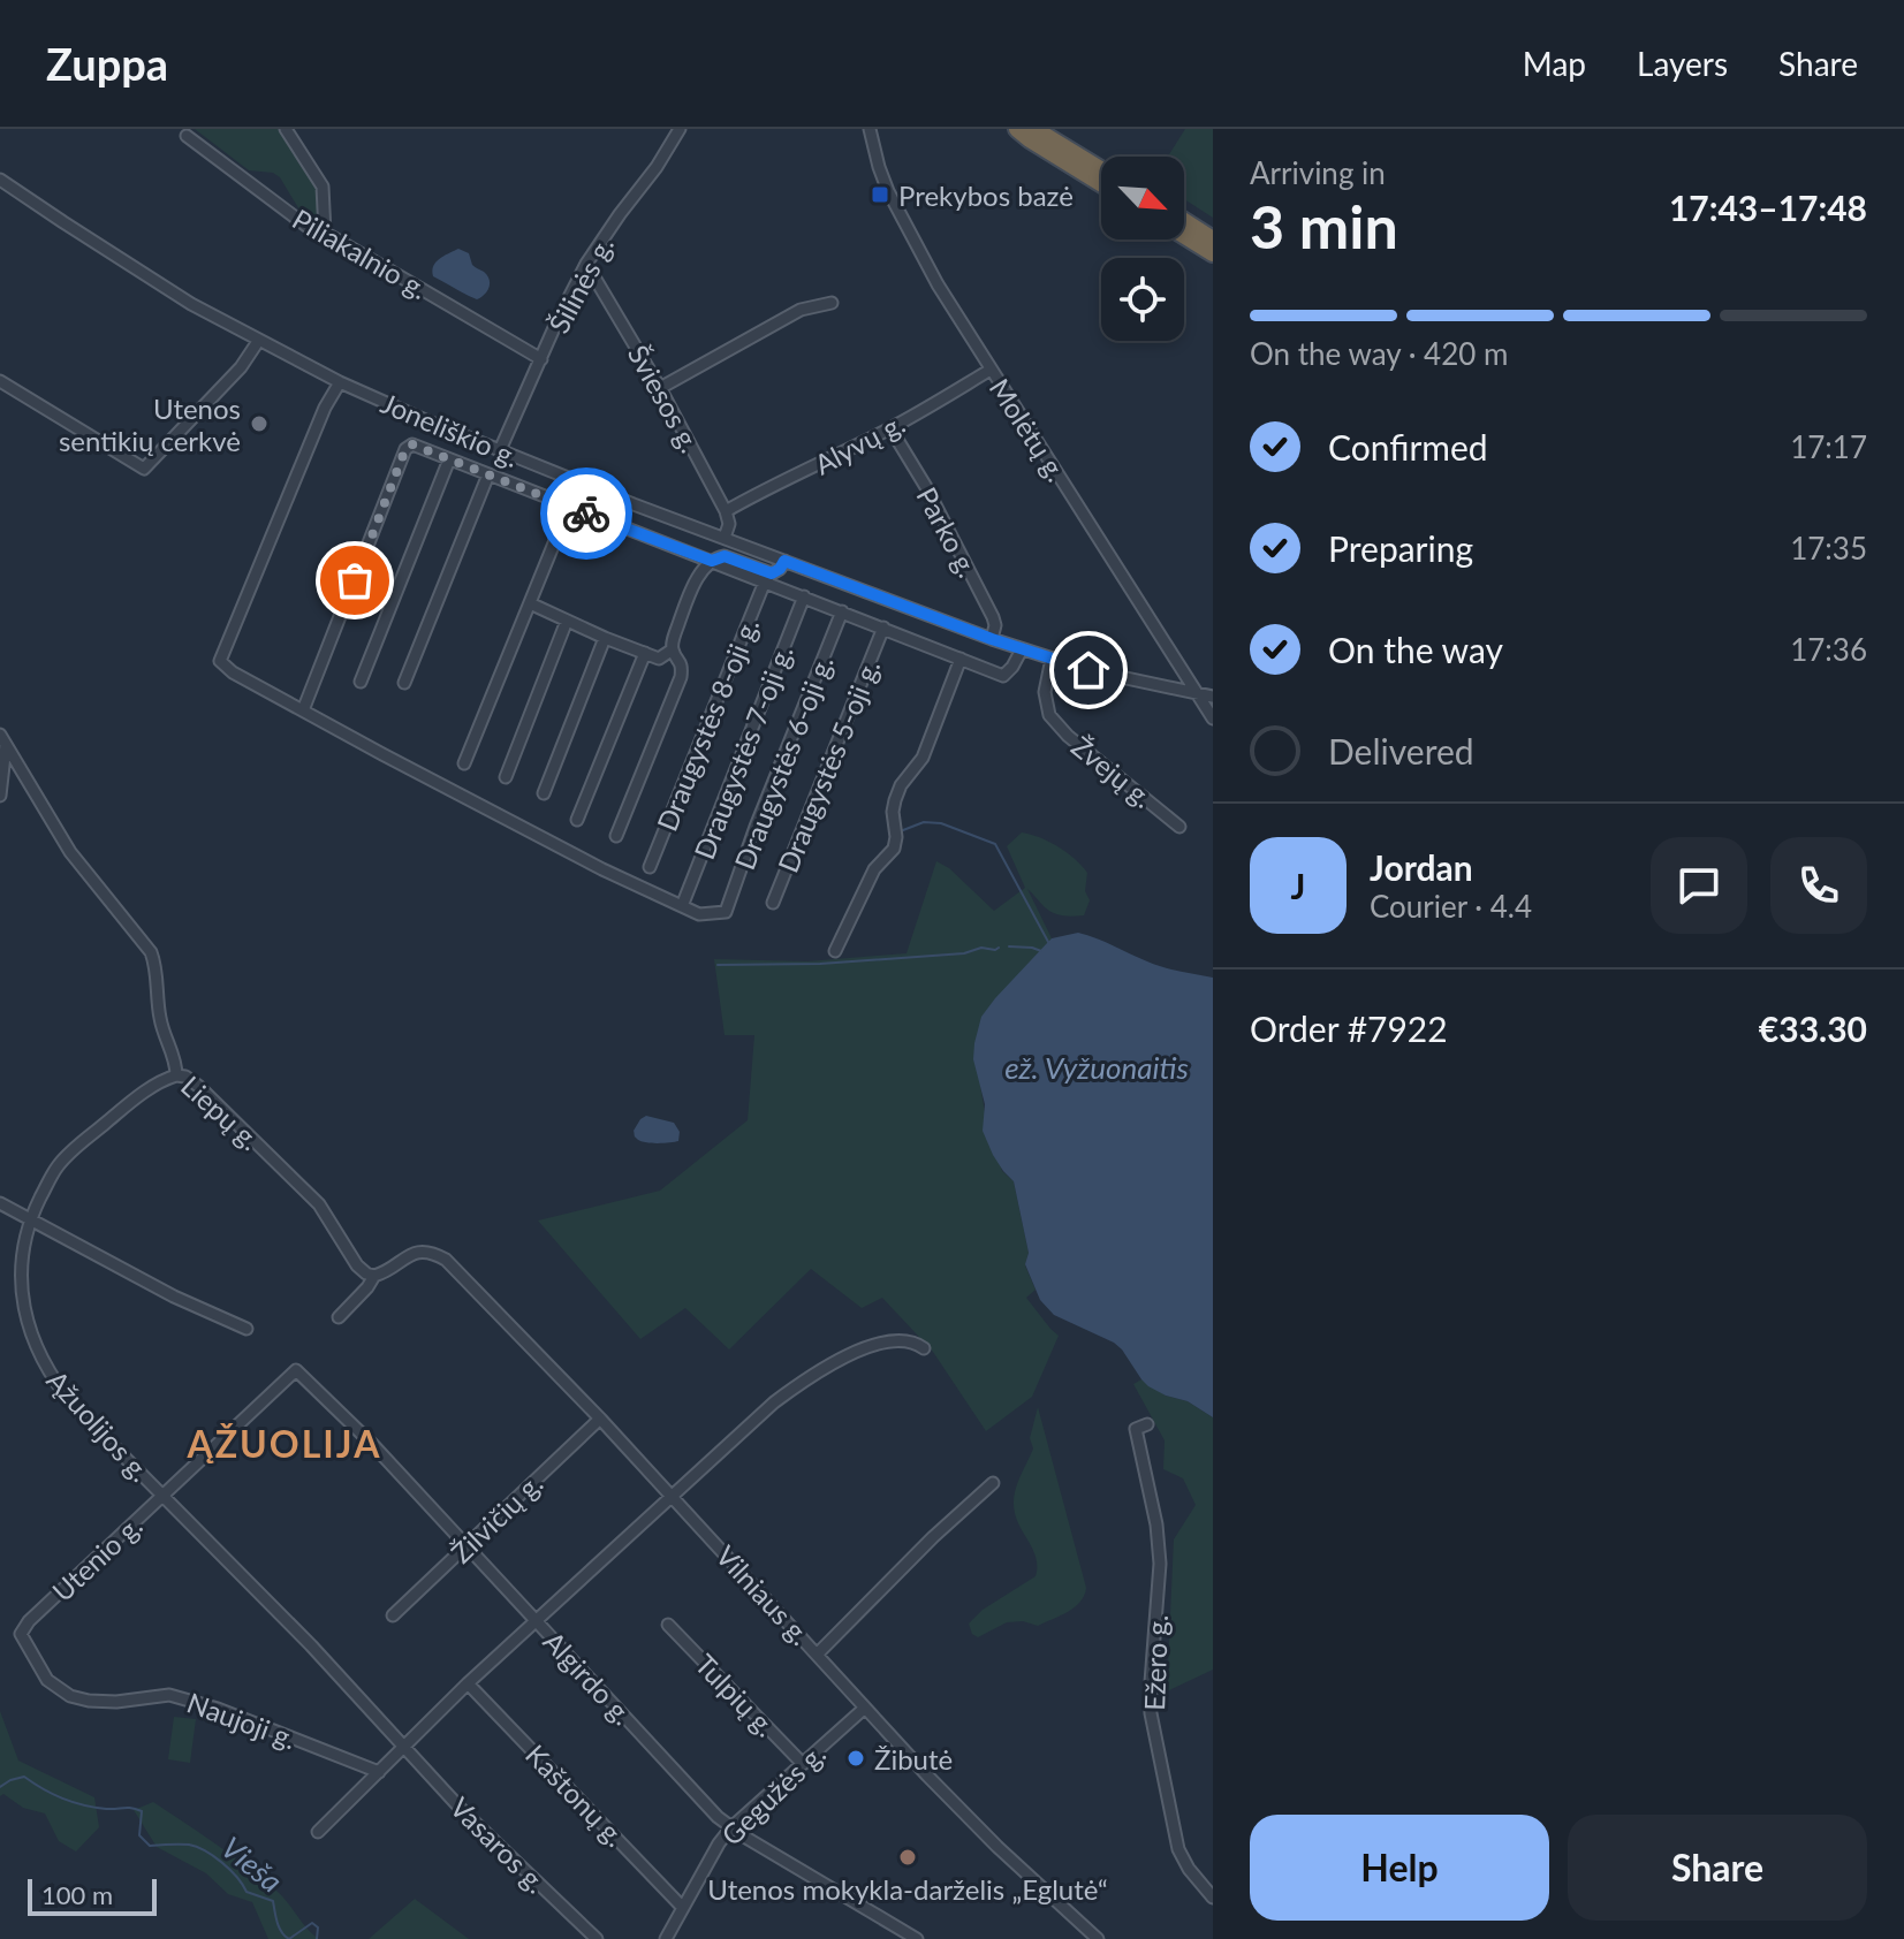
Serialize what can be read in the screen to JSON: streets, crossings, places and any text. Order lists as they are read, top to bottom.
{
  "streets": {
    "street": [
      "Piliakalnio g.",
      "Šilinės g.",
      "Šviesos g.",
      "Joneliškio g.",
      "Molėtų g.",
      "Alyvų g.",
      "Parko g.",
      "Draugystės 8-oji g.",
      "Draugystės 7-oji g.",
      "Draugystės 6-oji g.",
      "Draugystės 5-oji g.",
      "Žvejų g.",
      "Liepų g.",
      "Ąžuolijos g.",
      "Žilvičių g.",
      "Utenio g.",
      "Vilniaus g.",
      "Ežero g.",
      "Algirdo g.",
      "Tulpių g.",
      "Naujoji g.",
      "Gegužės g.",
      "Kaštonų g.",
      "Vasaros g."
    ]
  },
  "crossings": [
    ["Piliakalnio g.", "Šilinės g."],
    ["Šilinės g.", "Šviesos g."],
    ["Šilinės g.", "Joneliškio g."],
    ["Šviesos g.", "Alyvų g."],
    ["Joneliškio g.", "Molėtų g."],
    ["Joneliškio g.", "Parko g."],
    ["Joneliškio g.", "Žvejų g."],
    ["Molėtų g.", "Alyvų g."],
    ["Alyvų g.", "Parko g."],
    ["Draugystės 7-oji g.", "Draugystės 6-oji g."],
    ["Liepų g.", "Ąžuolijos g."],
    ["Liepų g.", "Vilniaus g."],
    ["Ąžuolijos g.", "Utenio g."],
    ["Ąžuolijos g.", "Vasaros g."],
    ["Žilvičių g.", "Vilniaus g."],
    ["Žilvičių g.", "Algirdo g."],
    ["Utenio g.", "Algirdo g."],
    ["Utenio g.", "Naujoji g."],
    ["Vilniaus g.", "Gegužės g."],
    ["Algirdo g.", "Gegužės g."],
    ["Tulpių g.", "Gegužės g."],
    ["Gegužės g.", "Kaštonų g."]
  ],
  "districts": ["ĄŽUOLIJA"],
  "water": ["ež. Vyžuonaitis", "Vieša"],
  "places": {
    "transit": ["Prekybos bazė"],
    "other": ["Utenos sentikių cerkvė", "Žibutė", "Utenos mokykla-darželis „Eglutė“"]
  },
  "scale_bar": "100 m",
  "north": "bottom right",
  "page": {
    "header": "Zuppa",
    "nav": ["Map", "Layers", "Share"],
    "heading": ["3 min", "Arriving in", "17:43–17:48"],
    "panel": [
      "Jordan",
      "Courier · 4.4",
      "Order #7922",
      "€33.30"
    ],
    "bar": "On the way · 420 m",
    "list": [
      ["Confirmed", "17:17"],
      ["Preparing", "17:35"],
      ["On the way", "17:36"],
      "Delivered"
    ],
    "round": "J",
    "buttons": ["Help", "Share"],
    "scale": "100 m"
  }
}
